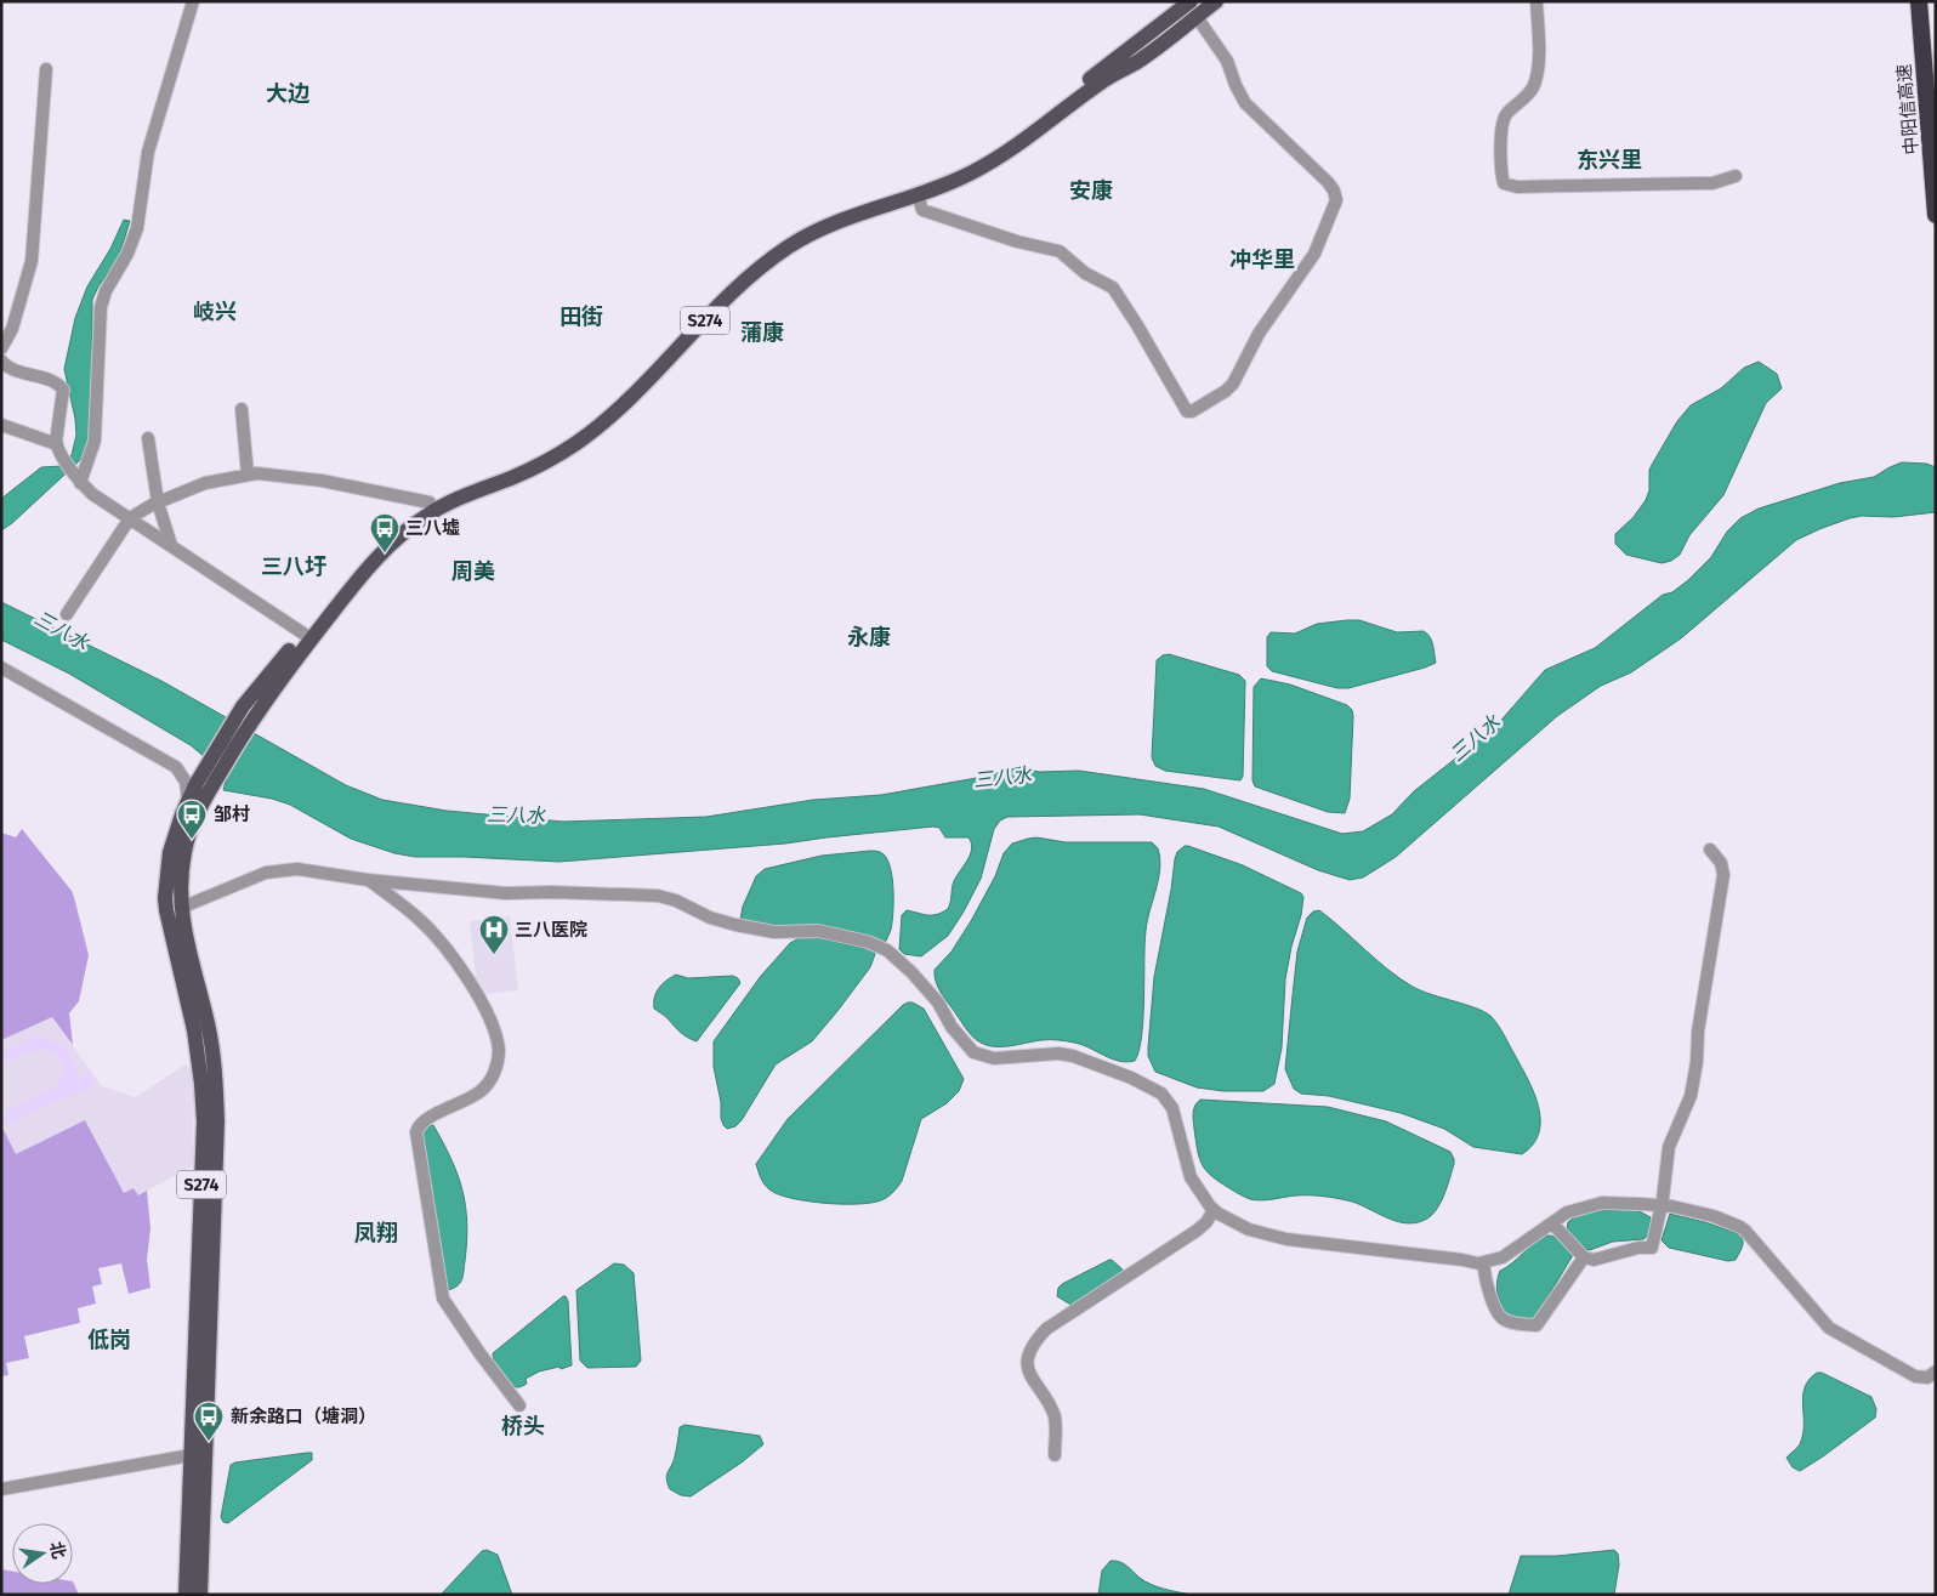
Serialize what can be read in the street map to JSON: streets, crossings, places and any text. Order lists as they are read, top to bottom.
{
  "streets": {
    "highway": ["中阳信高速"],
    "main road": ["S274"]
  },
  "districts": [
    "大边",
    "东兴里",
    "安康",
    "冲华里",
    "岐兴",
    "田街",
    "蒲康",
    "三八圩",
    "周美",
    "永康",
    "凤翔",
    "低岗",
    "桥头"
  ],
  "water": ["三八水"],
  "places": {
    "bus stop": ["三八墟", "邹村", "新余路口（塘洞）"],
    "hospital": ["三八医院"]
  },
  "north": "right"
}
